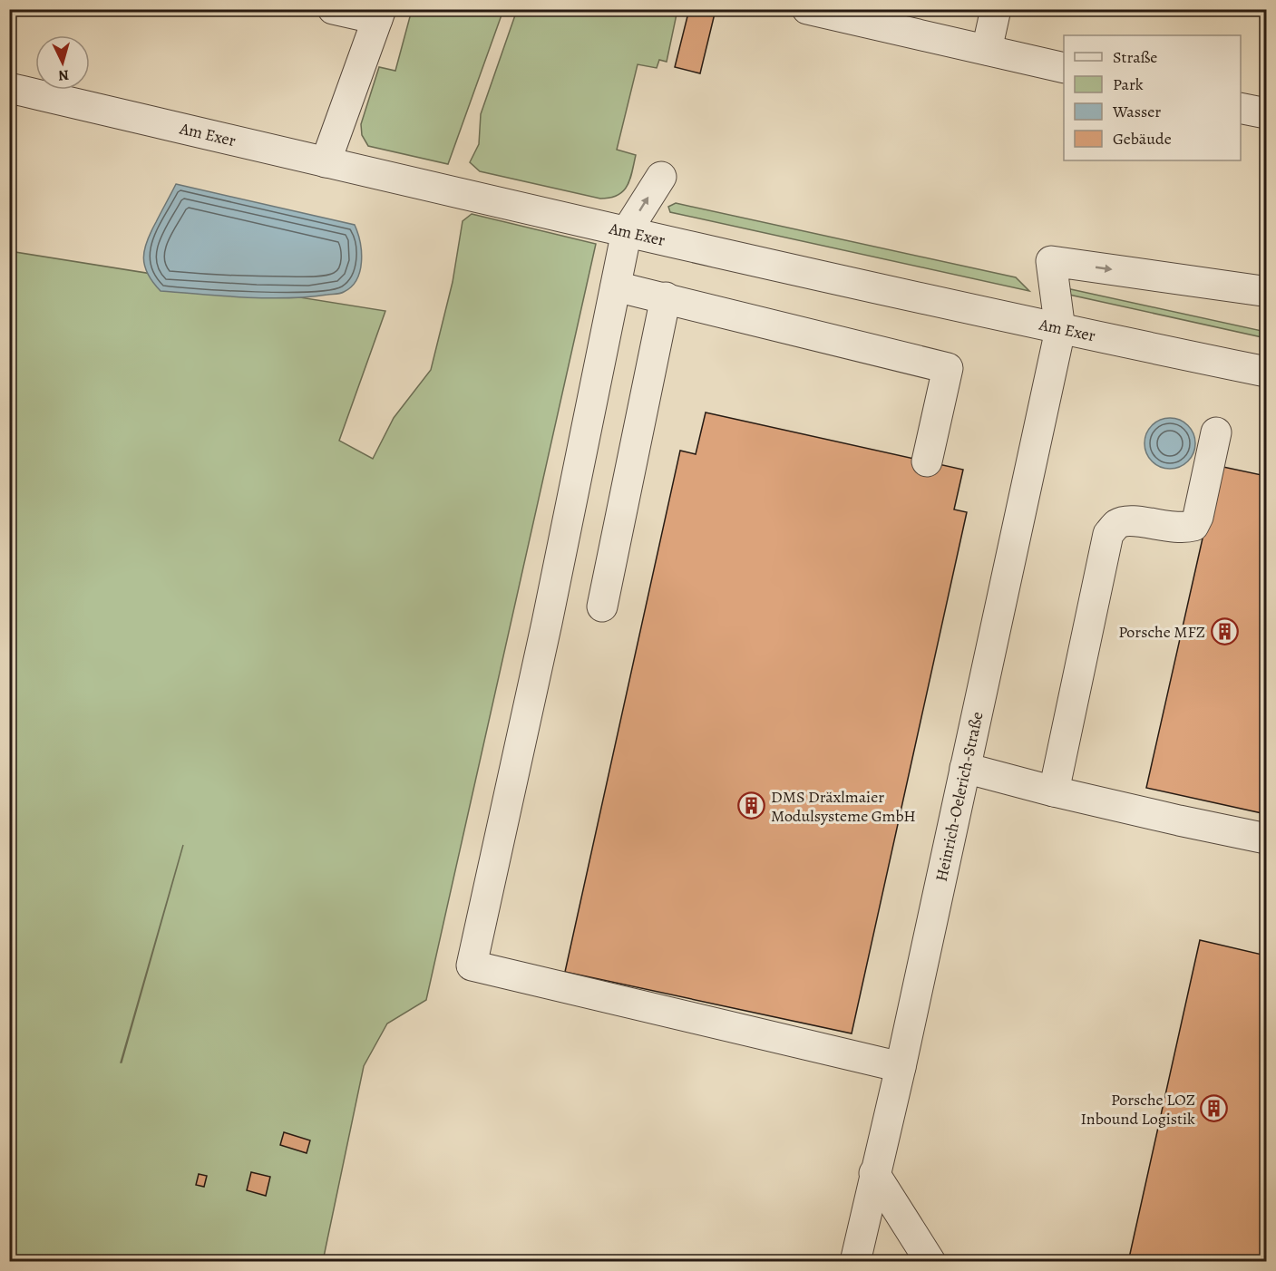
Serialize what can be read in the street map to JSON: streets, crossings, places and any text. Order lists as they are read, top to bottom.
{
  "streets": {
    "street": ["Am Exer", "Heinrich-Oelerich-Straße"]
  },
  "crossings": [
    ["Am Exer", "Heinrich-Oelerich-Straße"]
  ],
  "places": {
    "building": ["Porsche MFZ", "DMS Dräxlmaier Modulsysteme GmbH", "Porsche LOZ Inbound Logistik"]
  },
  "legend": [
    "Straße",
    "Park",
    "Wasser",
    "Gebäude"
  ],
  "north": "bottom"
}
